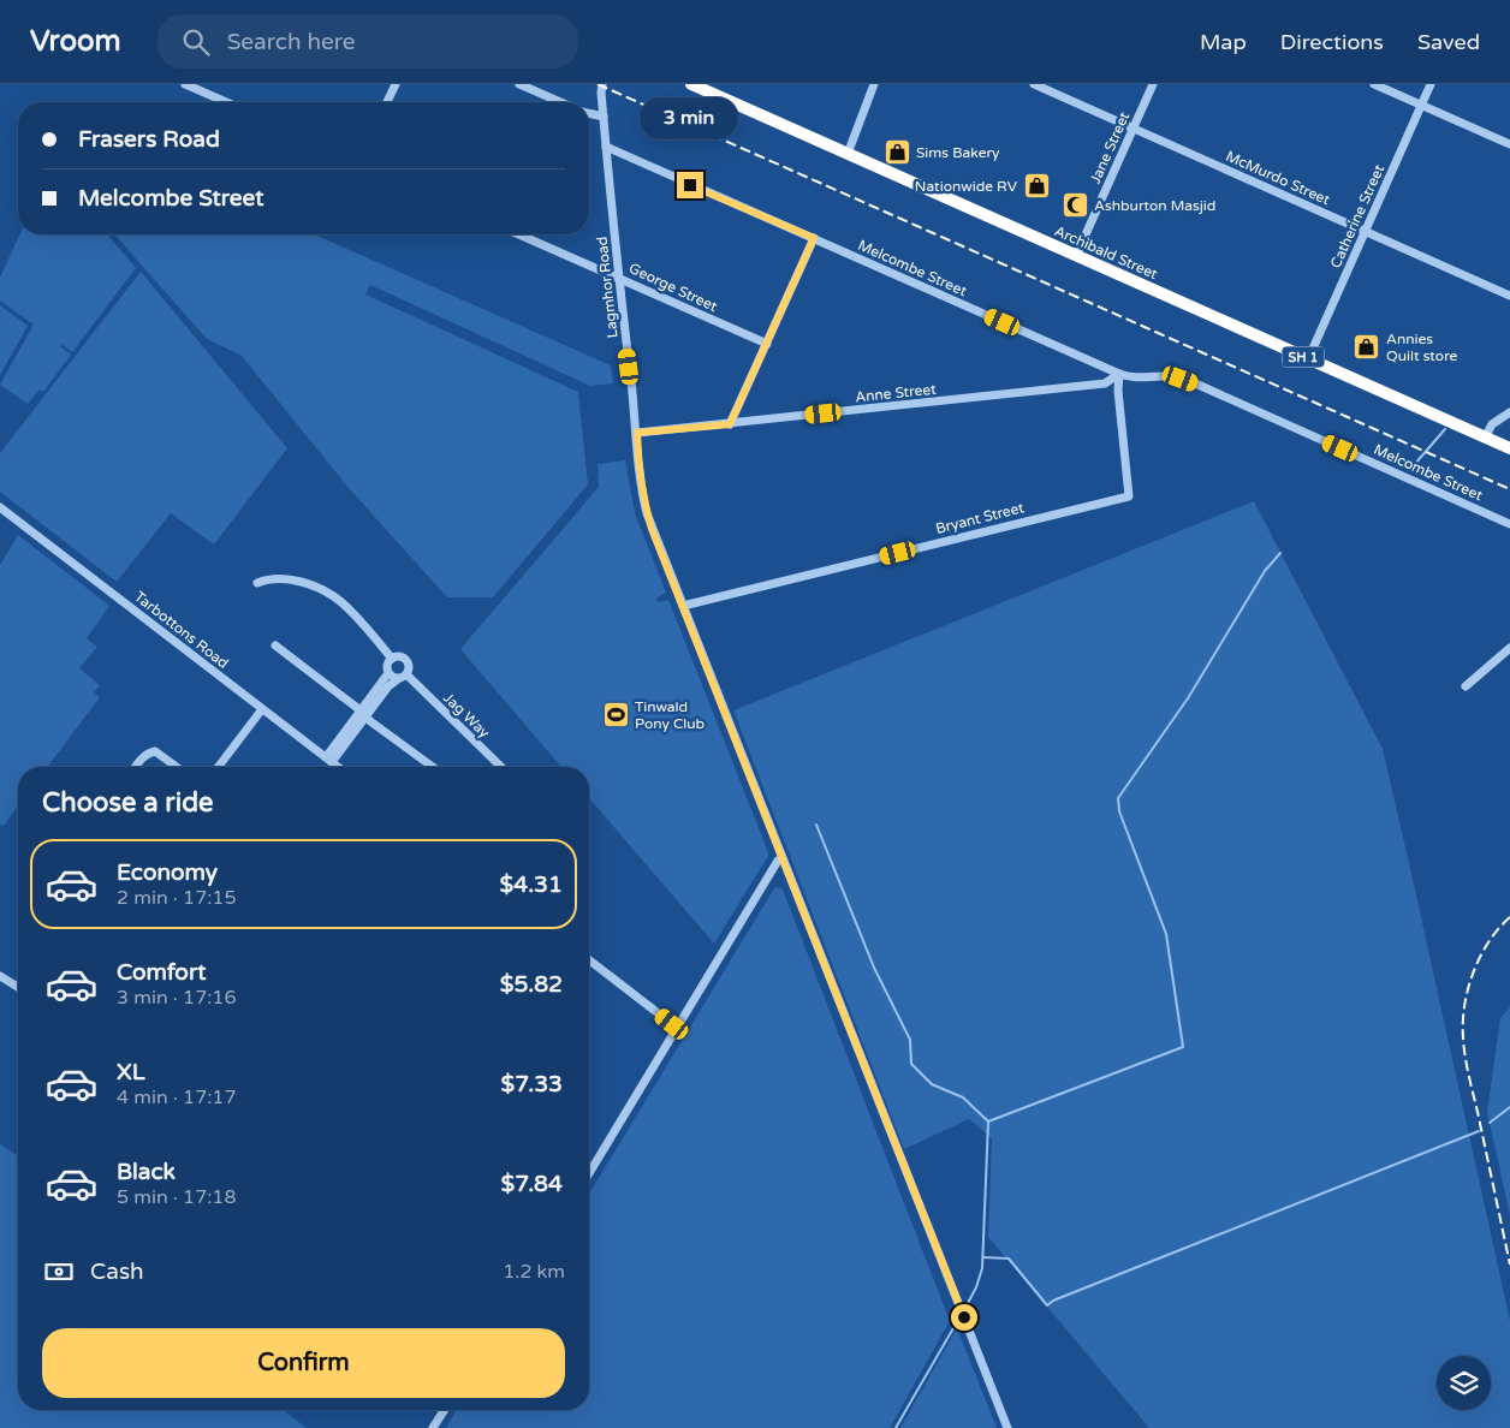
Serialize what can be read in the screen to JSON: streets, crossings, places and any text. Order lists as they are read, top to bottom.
{
  "streets": {
    "highway": ["Archibald Street", "SH 1"],
    "street": [
      "Jane Street",
      "McMurdo Street",
      "Catherine Street",
      "Melcombe Street",
      "Lagmhor Road",
      "George Street",
      "Anne Street",
      "Bryant Street",
      "Tarbottons Road",
      "Jag Way"
    ]
  },
  "crossings": [
    ["Jane Street", "McMurdo Street"],
    ["Jane Street", "Archibald Street"],
    ["McMurdo Street", "Catherine Street"],
    ["Catherine Street", "Archibald Street"],
    ["Melcombe Street", "Lagmhor Road"],
    ["Melcombe Street", "Anne Street"],
    ["Melcombe Street", "Bryant Street"],
    ["Lagmhor Road", "George Street"],
    ["Lagmhor Road", "Anne Street"],
    ["Lagmhor Road", "Bryant Street"],
    ["Anne Street", "Bryant Street"]
  ],
  "places": {
    "shop": ["Sims Bakery", "Nationwide RV", "Annies Quilt store"],
    "mosque": ["Ashburton Masjid"],
    "sports": ["Tinwald Pony Club"]
  },
  "page": {
    "header": "Vroom",
    "search": "Search here",
    "nav": ["Map", "Directions", "Saved"],
    "bubble": "3 min",
    "banner": ["Frasers Road", "Melcombe Street"],
    "heading": "Choose a ride",
    "list": [
      {
        "name": "Economy",
        "note": "2 min · 17:15",
        "value": "$4.31"
      },
      {
        "name": "Comfort",
        "note": "3 min · 17:16",
        "value": "$5.82"
      },
      {
        "name": "XL",
        "note": "4 min · 17:17",
        "value": "$7.33"
      },
      {
        "name": "Black",
        "note": "5 min · 17:18",
        "value": "$7.84"
      }
    ],
    "pay": ["Cash", "1.2 km"],
    "buttons": "Confirm"
  }
}
